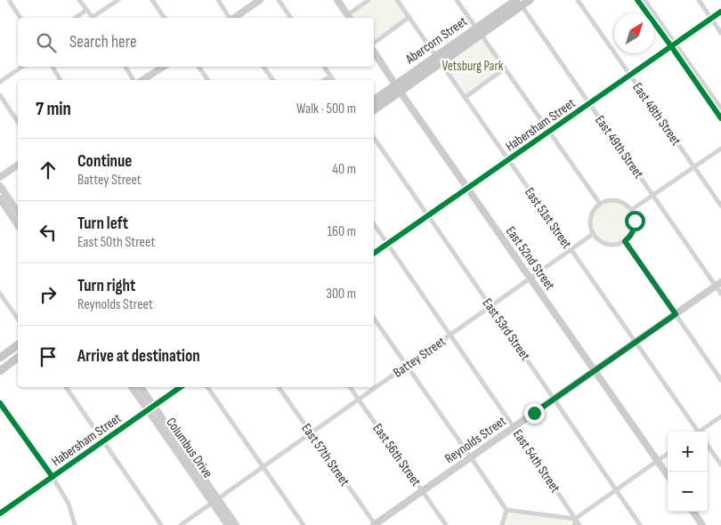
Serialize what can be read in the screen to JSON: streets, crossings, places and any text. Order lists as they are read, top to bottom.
{
  "streets": {
    "main road": ["Abercorn Street"],
    "street": [
      "East 48th Street",
      "Habersham Street",
      "East 49th Street",
      "East 51st Street",
      "East 52nd Street",
      "East 53rd Street",
      "Battey Street",
      "Reynolds Street",
      "Columbus Drive",
      "East 57th Street",
      "East 56th Street",
      "East 54th Street"
    ]
  },
  "crossings": [
    ["Abercorn Street", "East 49th Street"],
    ["Abercorn Street", "East 51st Street"],
    ["Abercorn Street", "East 52nd Street"],
    ["East 48th Street", "Habersham Street"],
    ["Habersham Street", "East 49th Street"],
    ["Habersham Street", "East 51st Street"],
    ["Habersham Street", "East 52nd Street"],
    ["Habersham Street", "East 53rd Street"],
    ["Habersham Street", "Columbus Drive"],
    ["Habersham Street", "East 54th Street"],
    ["East 49th Street", "Reynolds Street"],
    ["East 51st Street", "Battey Street"],
    ["East 51st Street", "Reynolds Street"],
    ["East 52nd Street", "Battey Street"],
    ["East 52nd Street", "Reynolds Street"],
    ["East 53rd Street", "Battey Street"],
    ["East 53rd Street", "Reynolds Street"],
    ["Battey Street", "Columbus Drive"],
    ["Battey Street", "East 57th Street"],
    ["Battey Street", "East 56th Street"],
    ["Battey Street", "East 54th Street"],
    ["Reynolds Street", "East 57th Street"],
    ["Reynolds Street", "East 56th Street"],
    ["Reynolds Street", "East 54th Street"]
  ],
  "parks": ["Vetsburg Park"],
  "north": "top right",
  "page": {
    "search": "Search here",
    "heading": ["7 min", "Walk · 500 m"],
    "list": [
      ["Continue", "Battey Street", "40 m"],
      ["Turn left", "East 50th Street", "160 m"],
      ["Turn right", "Reynolds Street", "300 m"],
      "Arrive at destination"
    ],
    "map_buttons": ["+", "−"]
  }
}
